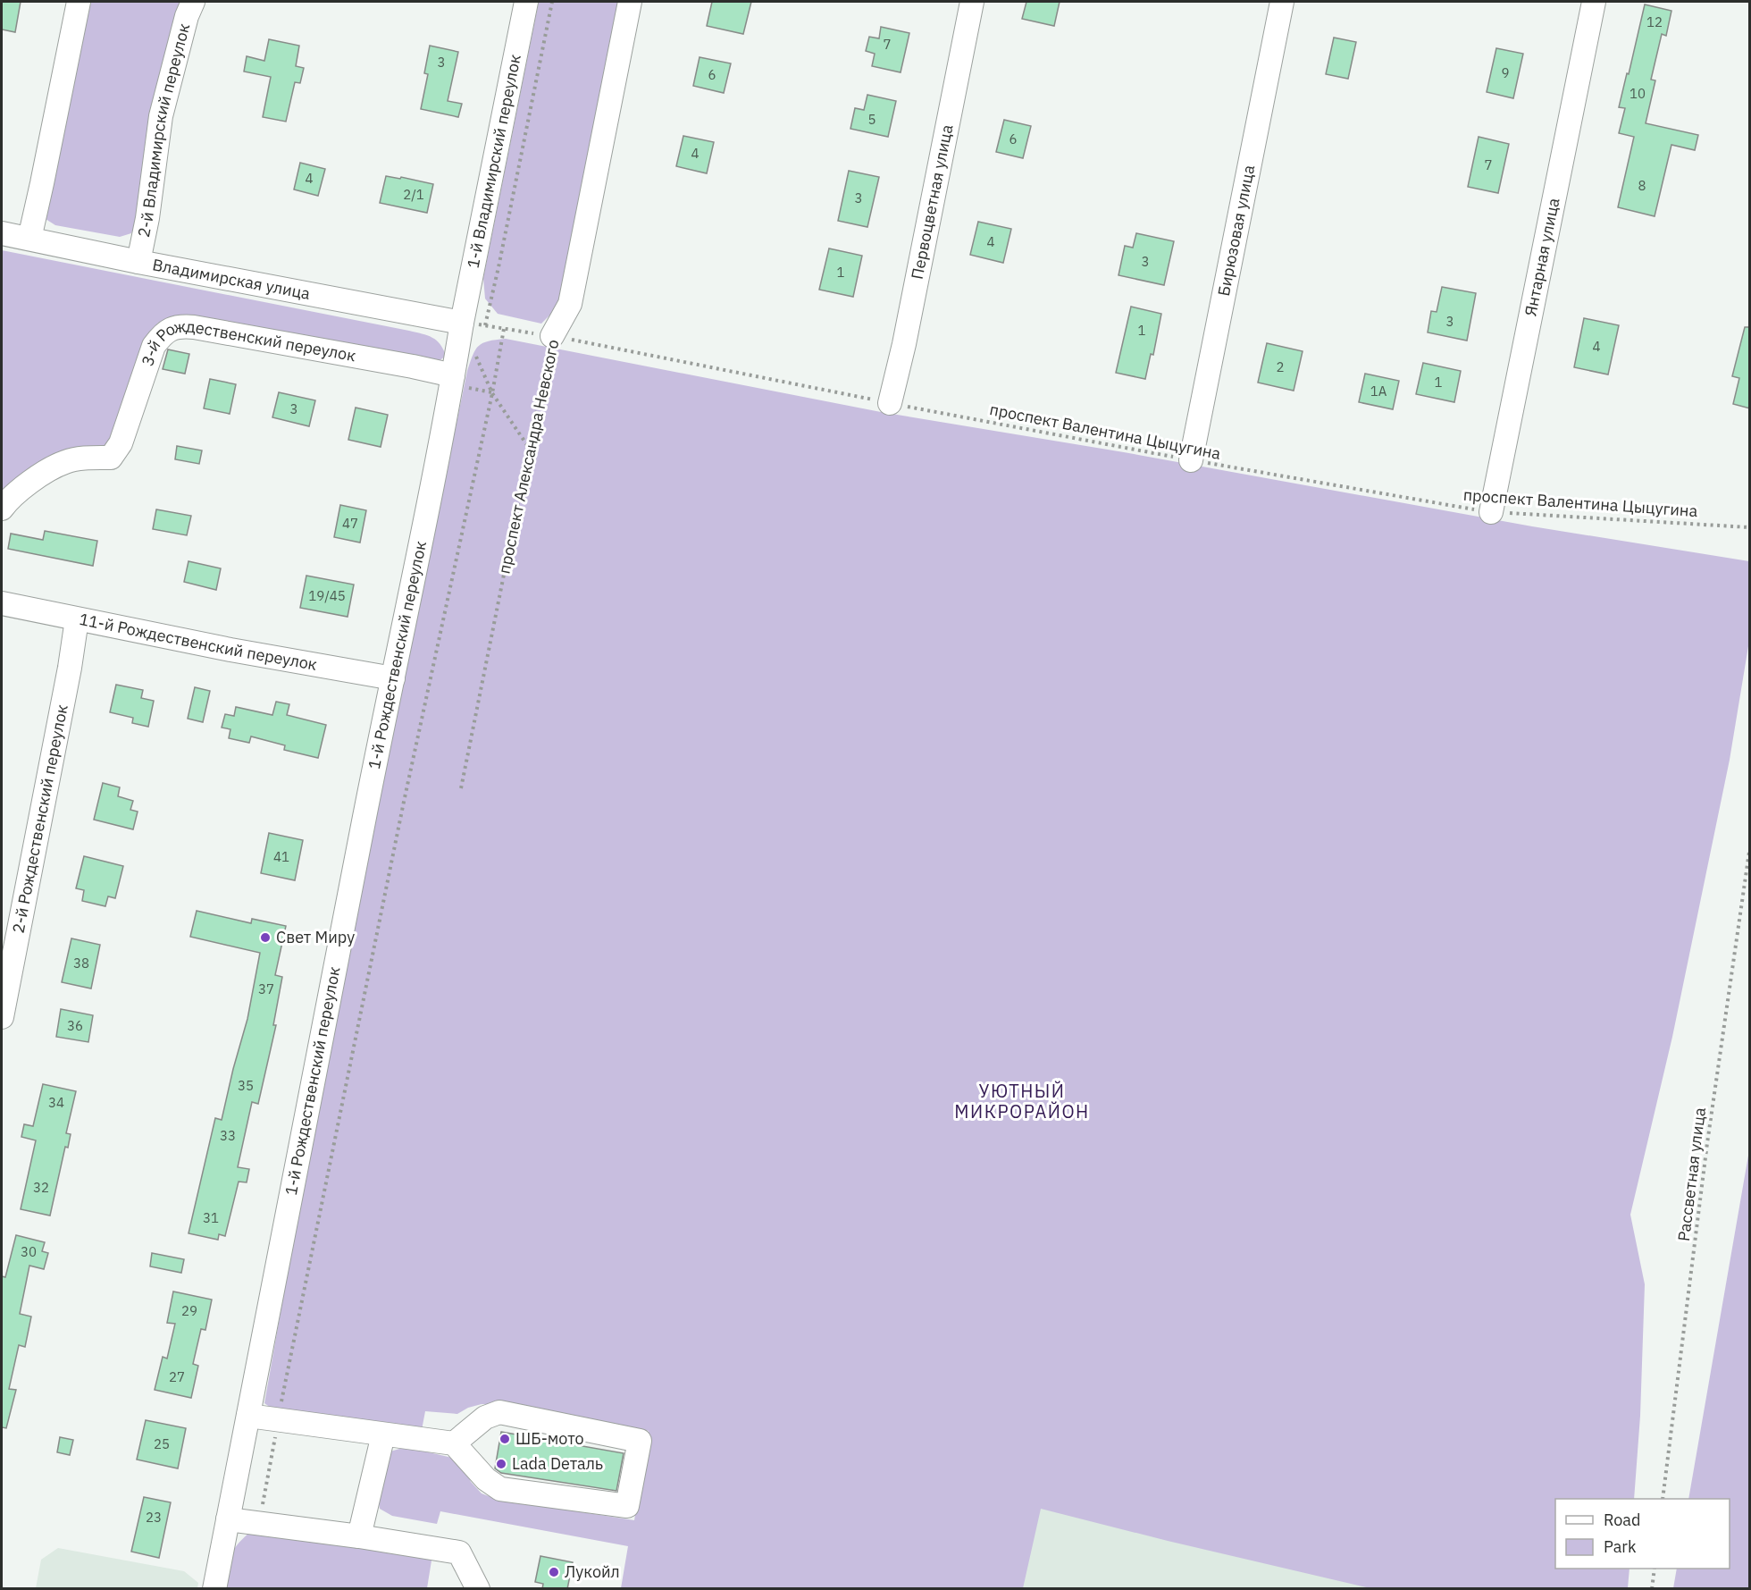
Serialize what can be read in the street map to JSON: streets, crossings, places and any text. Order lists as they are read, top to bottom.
{
  "streets": {
    "street": [
      "2-й Владимирский переулок",
      "1-й Владимирский переулок",
      "Первоцветная улица",
      "Бирюзовая улица",
      "Янтарная улица",
      "Владимирская улица",
      "3-й Рождественский переулок",
      "проспект Александра Невского",
      "11-й Рождественский переулок",
      "1-й Рождественский переулок",
      "2-й Рождественский переулок"
    ],
    "path": ["проспект Валентина Цыцугина", "Рассветная улица"]
  },
  "crossings": [
    ["2-й Владимирский переулок", "Владимирская улица"],
    ["1-й Владимирский переулок", "Владимирская улица"],
    ["1-й Владимирский переулок", "проспект Валентина Цыцугина"],
    ["1-й Владимирский переулок", "1-й Рождественский переулок"],
    ["Первоцветная улица", "проспект Валентина Цыцугина"],
    ["Бирюзовая улица", "проспект Валентина Цыцугина"],
    ["Янтарная улица", "проспект Валентина Цыцугина"],
    ["Владимирская улица", "проспект Валентина Цыцугина"],
    ["Владимирская улица", "1-й Рождественский переулок"],
    ["3-й Рождественский переулок", "1-й Рождественский переулок"],
    ["проспект Валентина Цыцугина", "проспект Александра Невского"],
    ["проспект Валентина Цыцугина", "1-й Рождественский переулок"],
    ["11-й Рождественский переулок", "1-й Рождественский переулок"],
    ["11-й Рождественский переулок", "2-й Рождественский переулок"]
  ],
  "districts": ["УЮТНЫЙ МИКРОРАЙОН"],
  "places": [
    "Свет Миру",
    "ШБ-мото",
    "Lada Dеталь",
    "Лукойл"
  ],
  "house_numbers": [
    "12",
    "7",
    "3",
    "9",
    "6",
    "10",
    "5",
    "6",
    "4",
    "7",
    "4",
    "8",
    "2/1",
    "3",
    "4",
    "3",
    "1",
    "3",
    "1",
    "4",
    "2",
    "1",
    "1А",
    "3",
    "47",
    "19/45",
    "41",
    "38",
    "37",
    "36",
    "35",
    "34",
    "33",
    "32",
    "31",
    "30",
    "29",
    "27",
    "25",
    "23"
  ],
  "legend": ["Road", "Park"]
}
